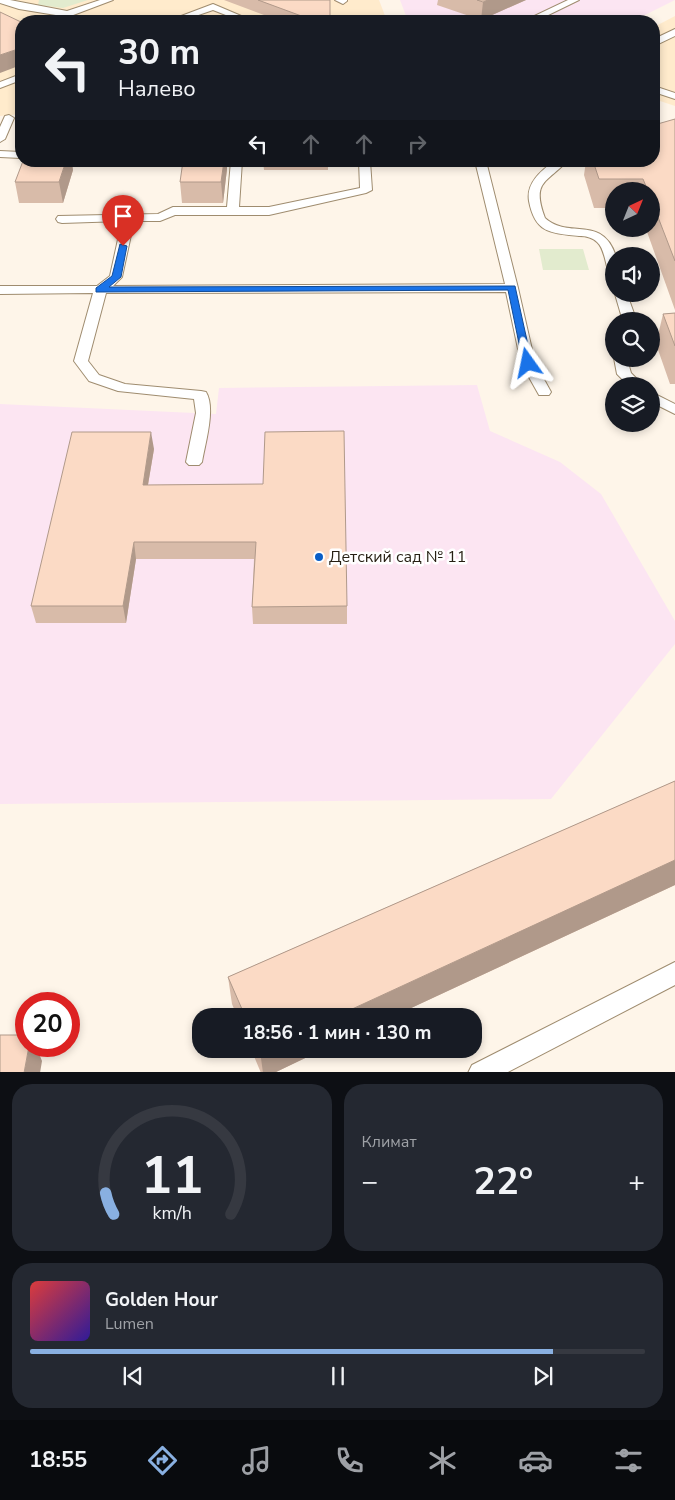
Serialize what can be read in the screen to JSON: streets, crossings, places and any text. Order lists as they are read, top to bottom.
{
  "places": ["Детский сад № 11"],
  "north": "top right",
  "page": {
    "turn": ["30 m", "Налево"],
    "limit": "20",
    "trip": "18:56 · 1 мин · 130 m",
    "tile": "Климат",
    "heat": ["−", "22°", "+"],
    "song": ["Golden Hour", "Lumen"],
    "tabs": "18:55",
    "gauge": ["11", "km/h"]
  }
}
